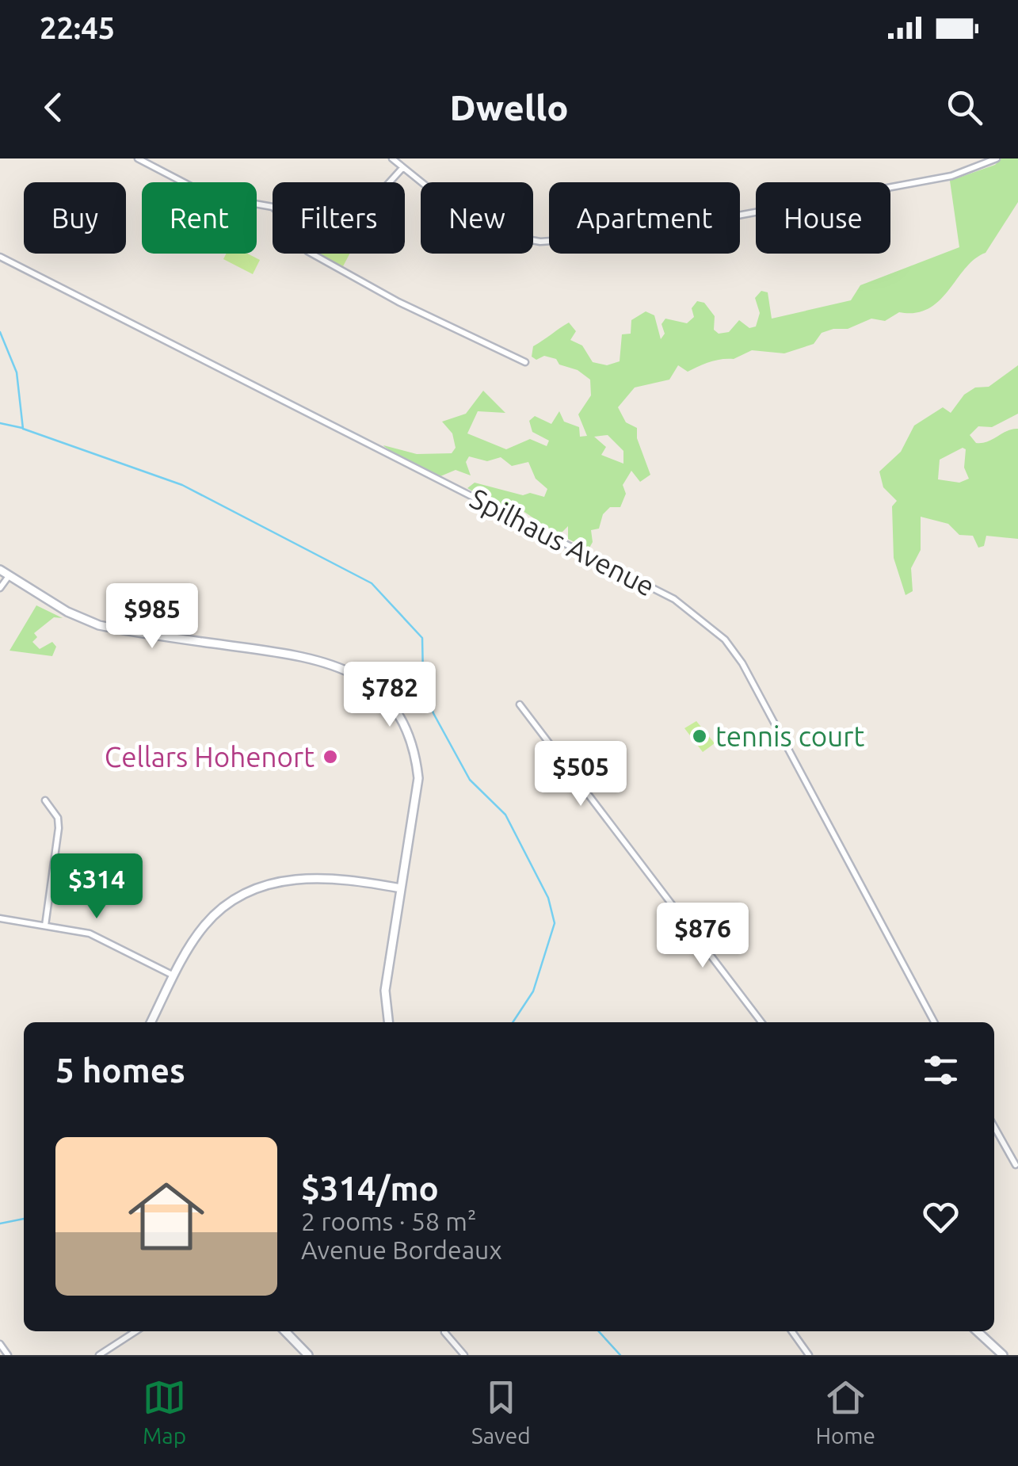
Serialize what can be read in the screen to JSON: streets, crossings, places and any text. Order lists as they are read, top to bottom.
{
  "streets": {
    "street": ["Spilhaus Avenue"]
  },
  "places": ["tennis court", "Cellars Hohenort"],
  "page": {
    "status": "22:45",
    "header": "Dwello",
    "chip": [
      "Buy",
      "Rent",
      "Filters",
      "New",
      "Apartment",
      "House"
    ],
    "price": [
      "$985",
      "$782",
      "$505",
      "$314",
      "$876"
    ],
    "heading": "5 homes",
    "list": [
      {
        "name": "$314/mo",
        "note": "2 rooms · 58 m² · Avenue Bordeaux"
      }
    ],
    "tabs": ["Map", "Saved", "Home"]
  }
}
